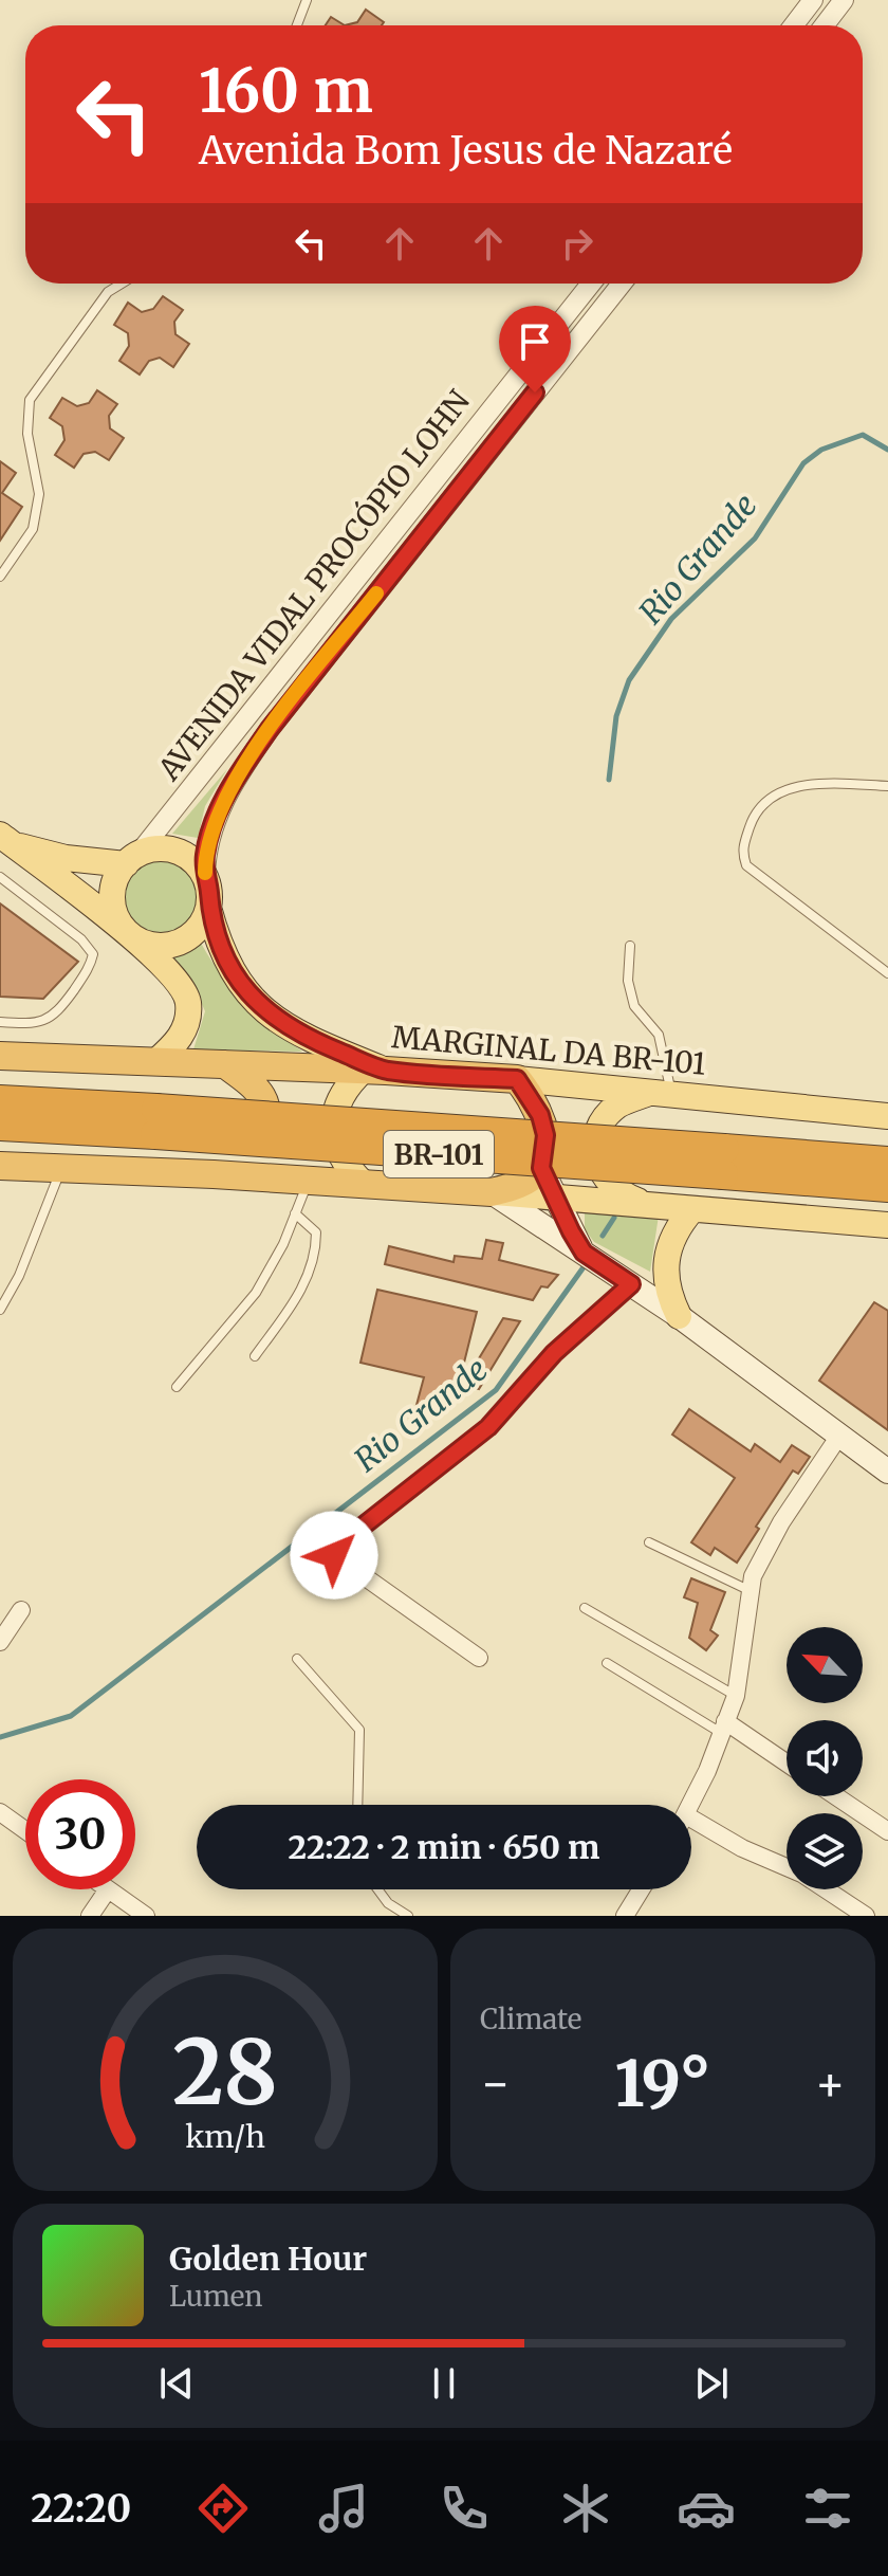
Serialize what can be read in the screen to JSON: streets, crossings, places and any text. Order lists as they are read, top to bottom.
{
  "streets": {
    "highway": ["MARGINAL DA BR-101", "BR-101"],
    "street": ["AVENIDA VIDAL PROCÓPIO LOHN"]
  },
  "water": ["Rio Grande"],
  "north": "top left",
  "page": {
    "turn": ["160 m", "Avenida Bom Jesus de Nazaré"],
    "limit": "30",
    "trip": "22:22 · 2 min · 650 m",
    "tile": "Climate",
    "heat": ["−", "19°", "+"],
    "song": ["Golden Hour", "Lumen"],
    "tabs": "22:20",
    "gauge": ["28", "km/h"]
  }
}
